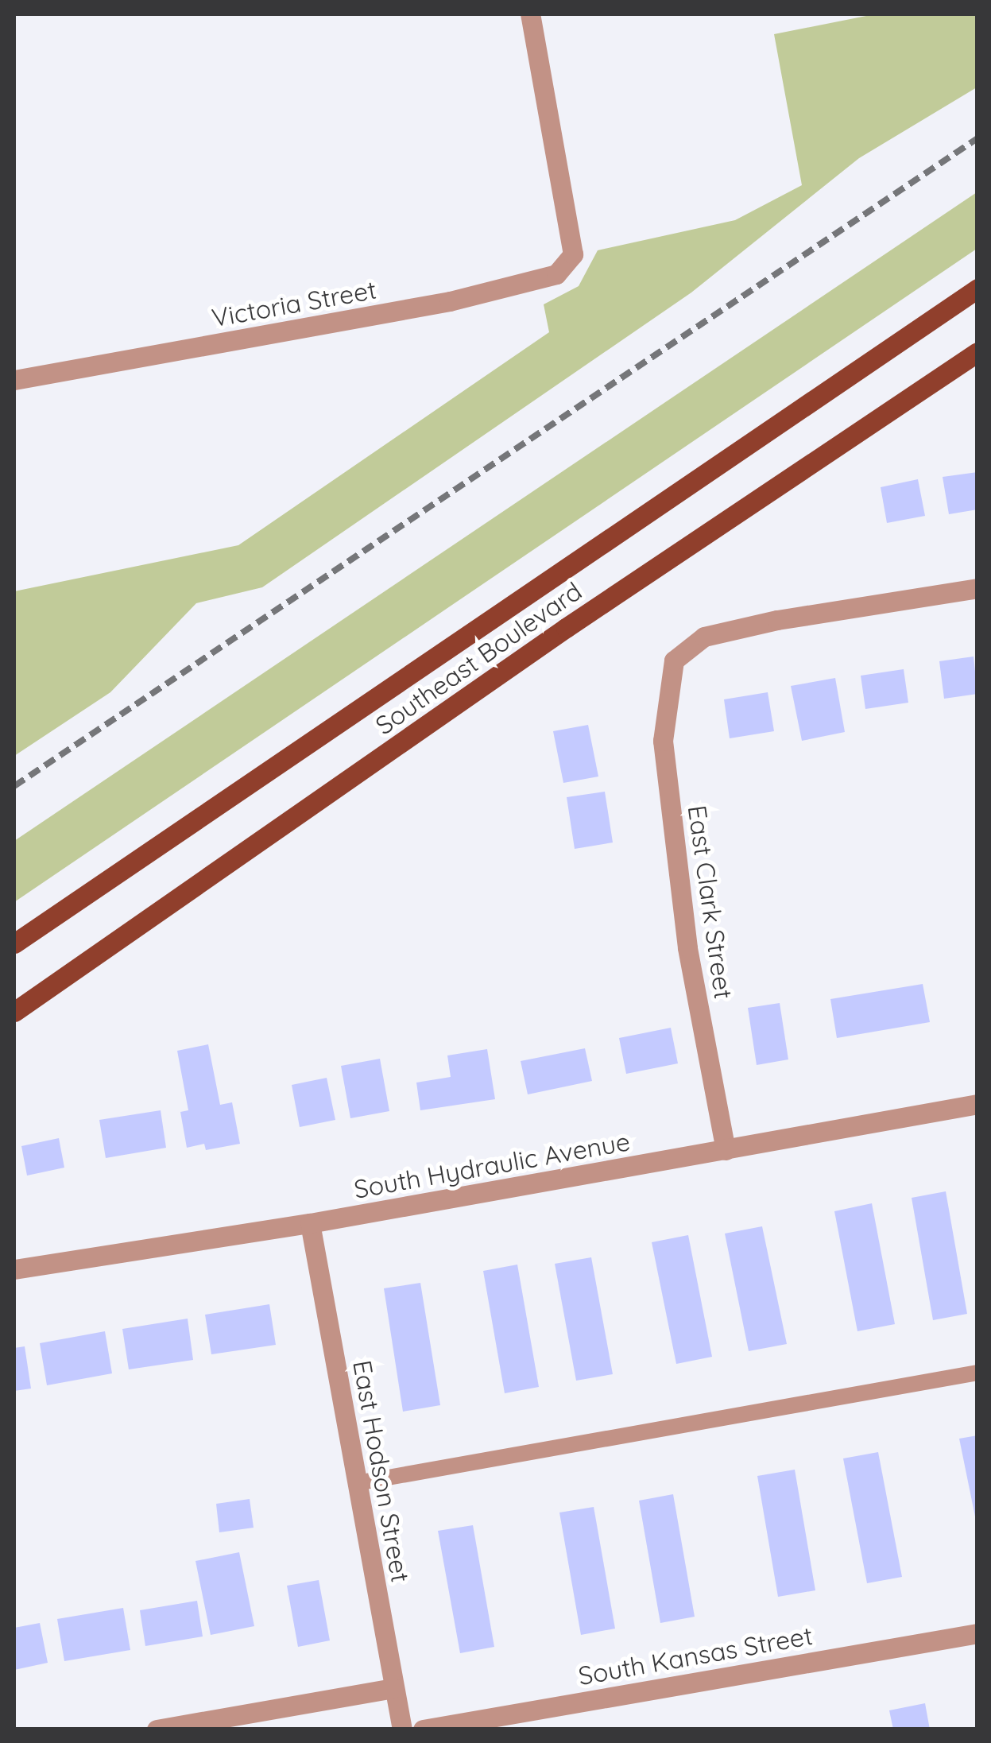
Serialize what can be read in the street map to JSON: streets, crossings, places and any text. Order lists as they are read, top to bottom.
{
  "streets": {
    "main road": ["Southeast Boulevard"],
    "street": [
      "Victoria Street",
      "East Clark Street",
      "South Hydraulic Avenue",
      "East Hodson Street",
      "South Kansas Street"
    ]
  },
  "crossings": [
    ["East Clark Street", "South Hydraulic Avenue"],
    ["South Hydraulic Avenue", "East Hodson Street"]
  ]
}
